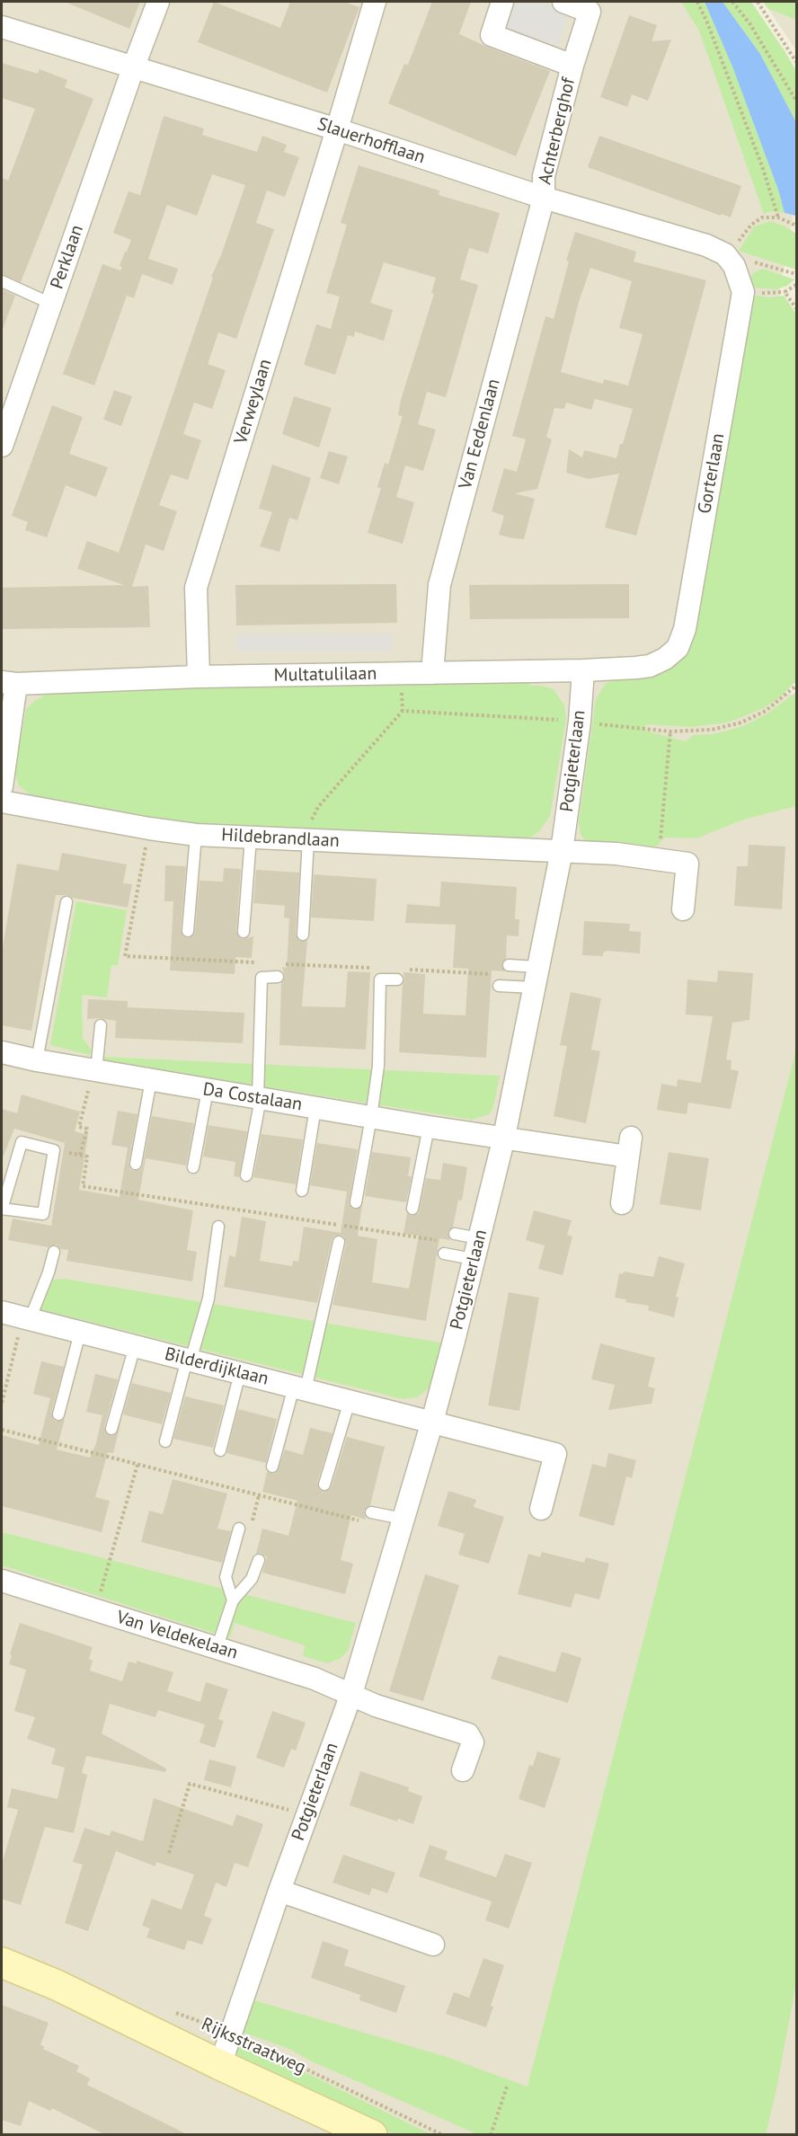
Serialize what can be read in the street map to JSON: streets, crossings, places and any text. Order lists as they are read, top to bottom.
{
  "streets": {
    "main road": ["Rijksstraatweg"],
    "street": [
      "Achterberghof",
      "Slauerhofflaan",
      "Perklaan",
      "Verweylaan",
      "Van Eedenlaan",
      "Gorterlaan",
      "Multatulilaan",
      "Potgieterlaan",
      "Hildebrandlaan",
      "Da Costalaan",
      "Bilderdijklaan",
      "Van Veldekelaan"
    ]
  },
  "crossings": [
    ["Achterberghof", "Slauerhofflaan"],
    ["Achterberghof", "Van Eedenlaan"],
    ["Slauerhofflaan", "Perklaan"],
    ["Slauerhofflaan", "Verweylaan"],
    ["Slauerhofflaan", "Van Eedenlaan"],
    ["Slauerhofflaan", "Gorterlaan"],
    ["Verweylaan", "Multatulilaan"],
    ["Van Eedenlaan", "Multatulilaan"],
    ["Gorterlaan", "Multatulilaan"],
    ["Multatulilaan", "Potgieterlaan"],
    ["Potgieterlaan", "Hildebrandlaan"],
    ["Potgieterlaan", "Da Costalaan"],
    ["Potgieterlaan", "Bilderdijklaan"],
    ["Potgieterlaan", "Van Veldekelaan"],
    ["Potgieterlaan", "Rijksstraatweg"]
  ]
}
